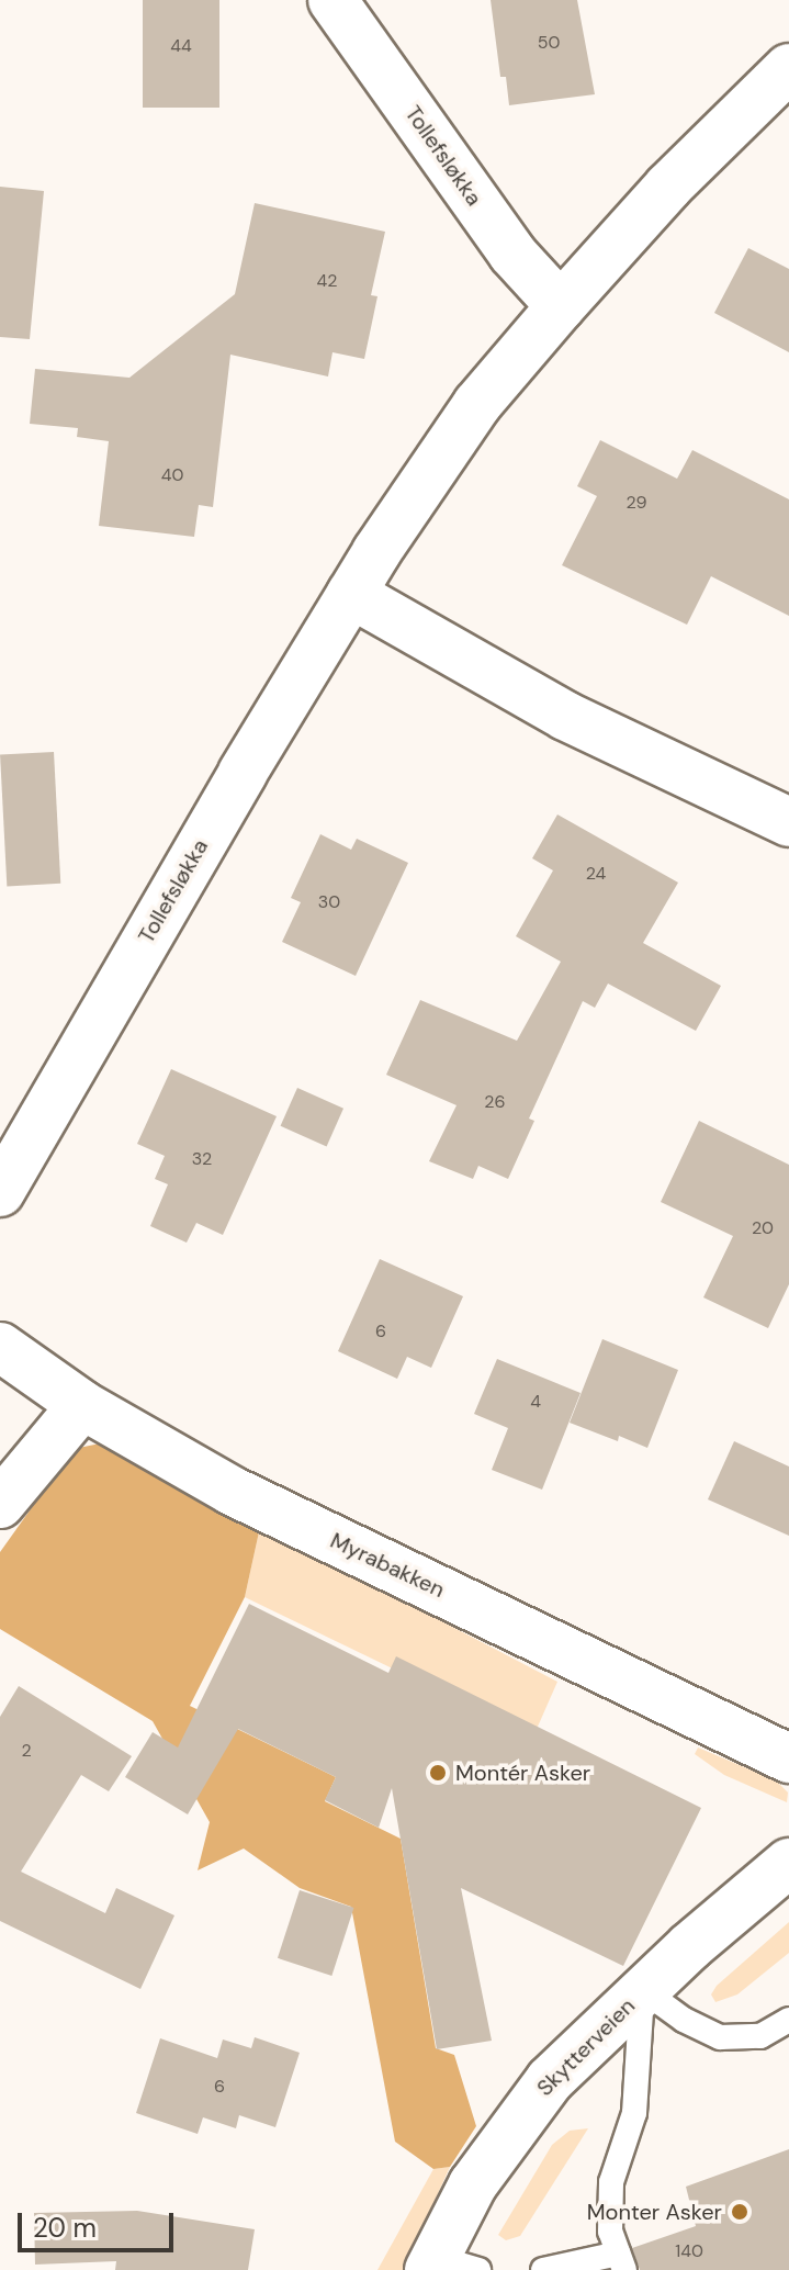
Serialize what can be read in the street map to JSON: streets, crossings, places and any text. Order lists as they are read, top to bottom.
{
  "streets": {
    "street": ["Tollefsløkka", "Myrabakken", "Skytterveien"]
  },
  "places": ["Montér Asker", "Monter Asker"],
  "house_numbers": [
    "50",
    "44",
    "42",
    "40",
    "29",
    "24",
    "30",
    "26",
    "32",
    "20",
    "6",
    "4",
    "2",
    "6",
    "140"
  ],
  "scale_bar": "20 m"
}
